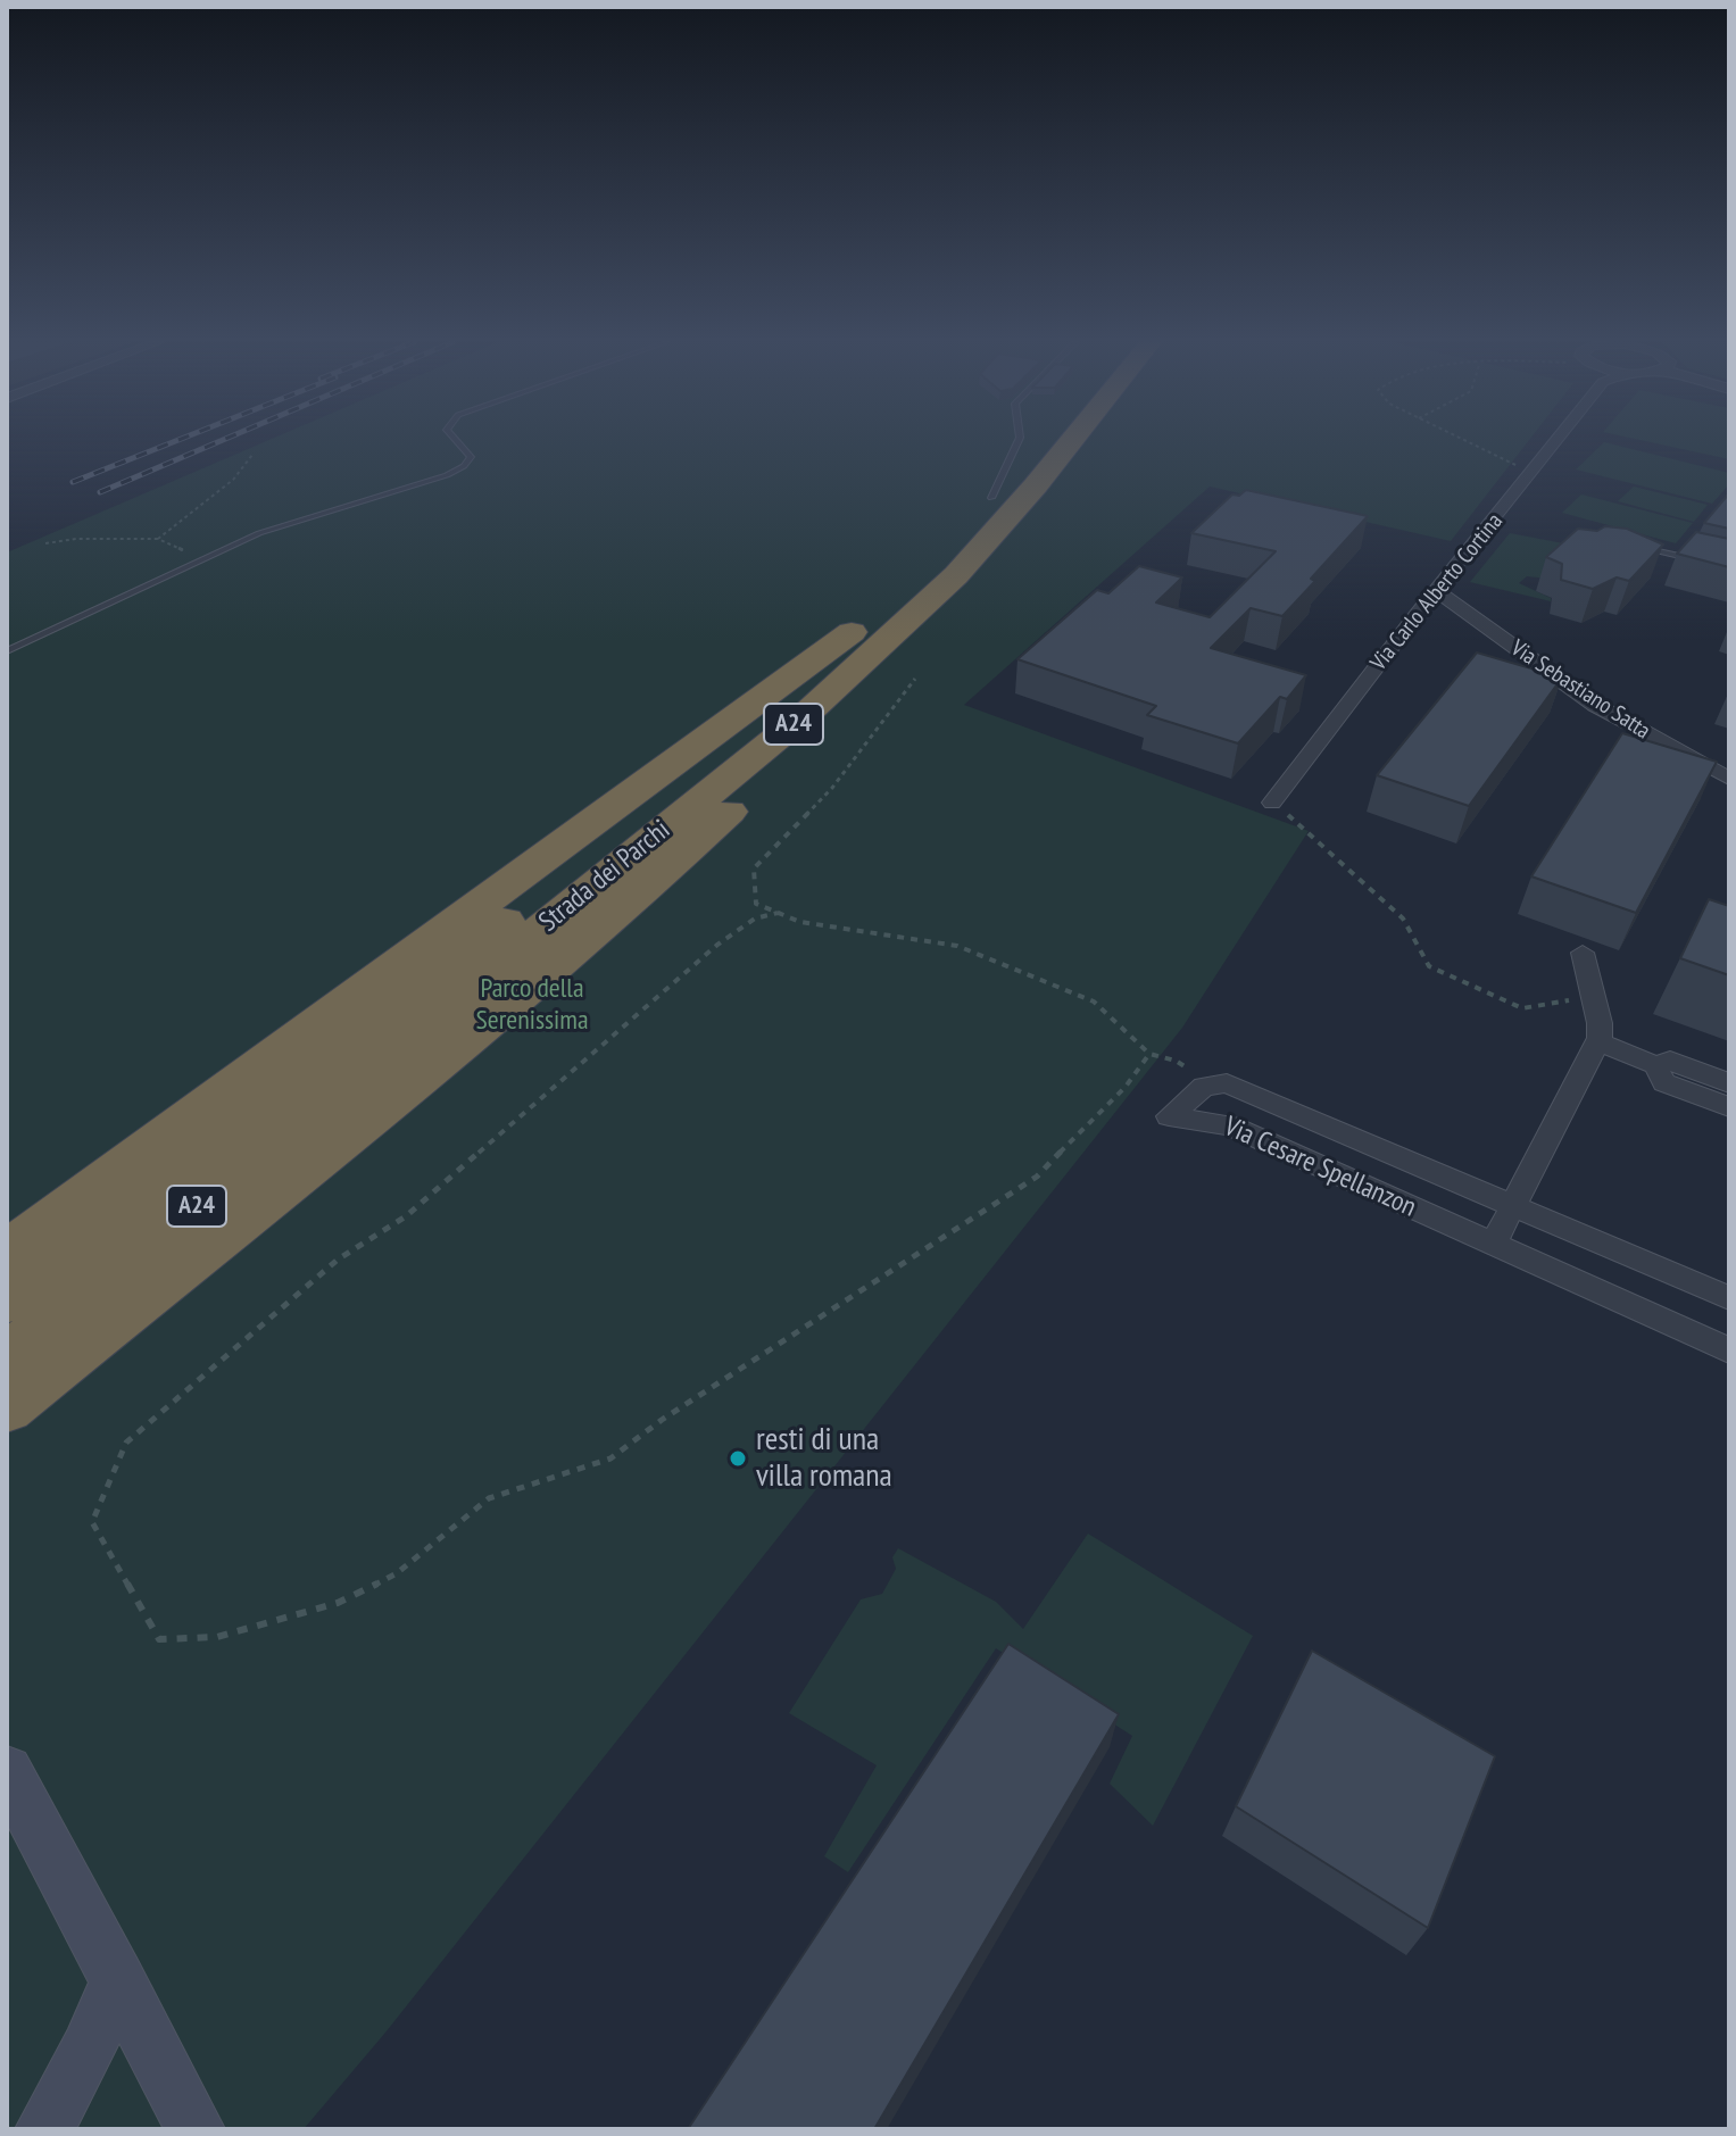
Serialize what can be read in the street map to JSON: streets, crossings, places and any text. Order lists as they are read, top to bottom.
{
  "streets": {
    "highway": ["A24", "Strada dei Parchi"],
    "street": ["Via Carlo Alberto Cortina", "Via Sebastiano Satta", "Via Cesare Spellanzon"]
  },
  "crossings": [
    ["Via Carlo Alberto Cortina", "Via Sebastiano Satta"]
  ],
  "parks": ["Parco della Serenissima"],
  "places": ["resti di una villa romana"]
}
